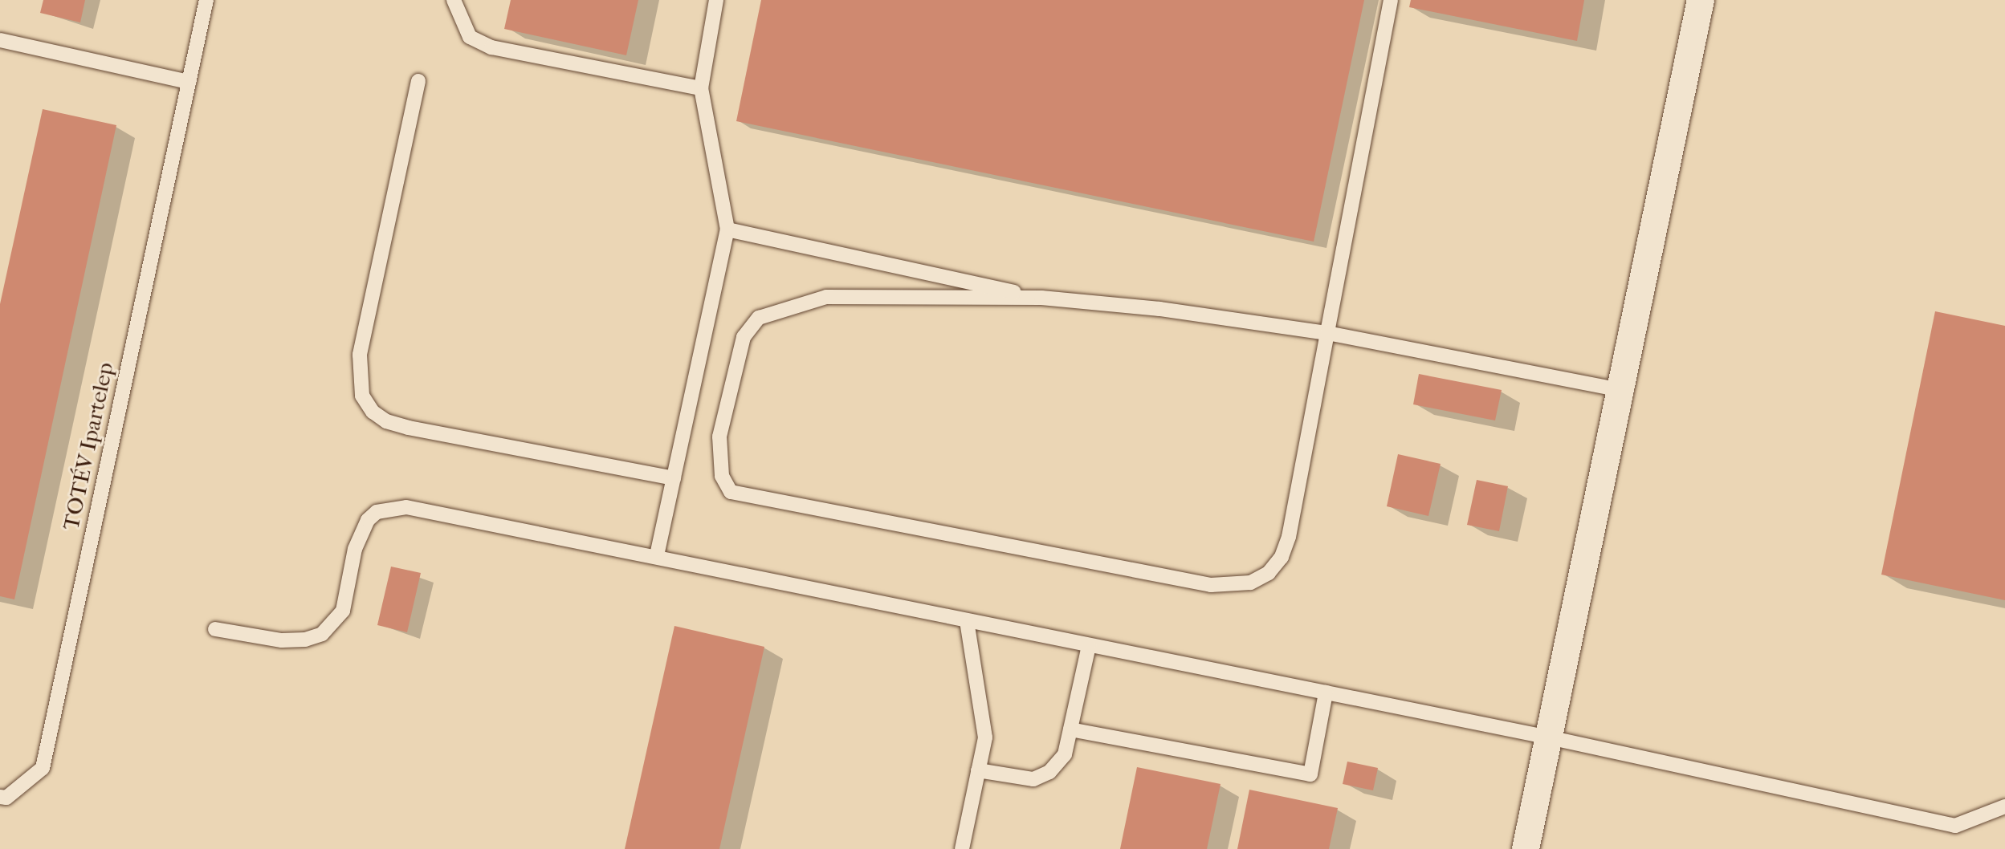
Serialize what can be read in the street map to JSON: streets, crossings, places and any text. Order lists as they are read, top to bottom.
{
  "streets": {
    "lane": ["TOTÉV Ipartelep"]
  }
}
